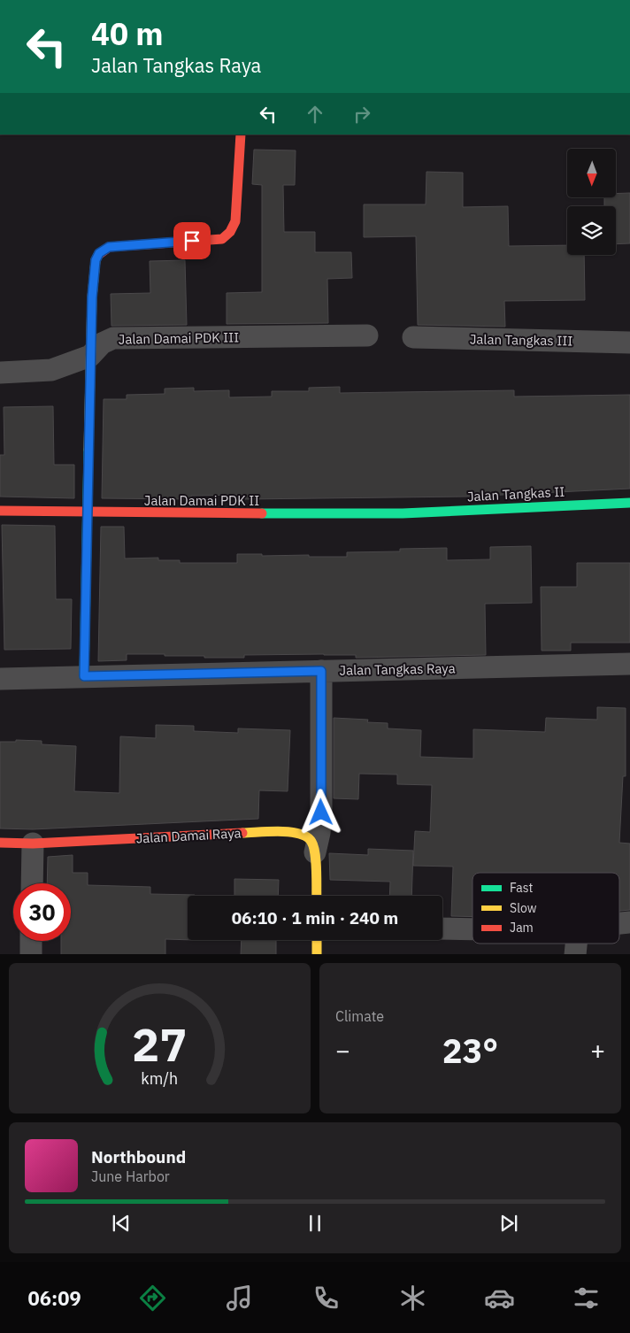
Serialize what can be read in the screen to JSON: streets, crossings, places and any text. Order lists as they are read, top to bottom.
{
  "streets": {
    "street": [
      "Jalan Damai PDK III",
      "Jalan Tangkas III",
      "Jalan Tangkas II",
      "Jalan Damai PDK II",
      "Jalan Tangkas Raya",
      "Jalan Damai Raya"
    ]
  },
  "crossings": [
    ["Jalan Tangkas II", "Jalan Damai PDK II"]
  ],
  "legend": ["Fast", "Slow", "Jam"],
  "north": "bottom",
  "page": {
    "turn": ["40 m", "Jalan Tangkas Raya"],
    "limit": "30",
    "trip": "06:10 · 1 min · 240 m",
    "tile": "Climate",
    "heat": ["−", "23°", "+"],
    "song": ["Northbound", "June Harbor"],
    "tabs": "06:09",
    "gauge": ["27", "km/h"]
  }
}
